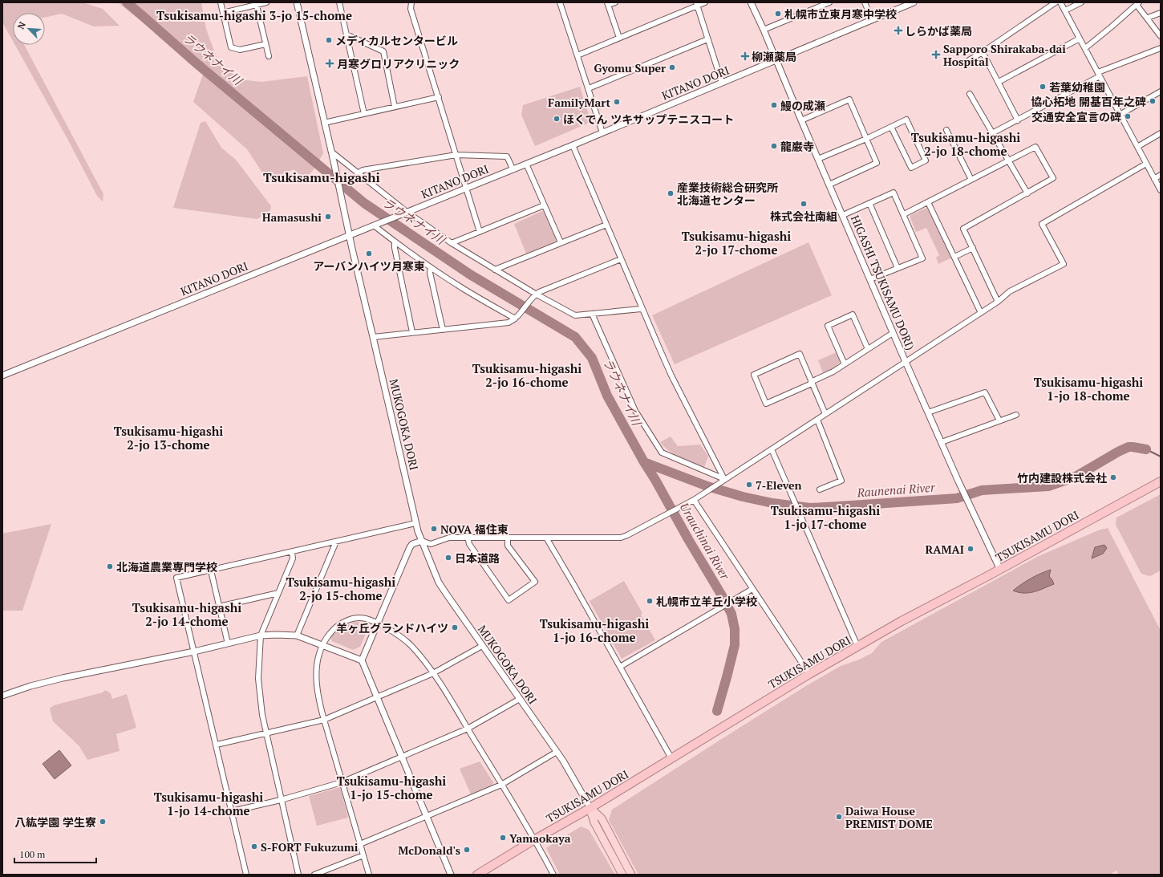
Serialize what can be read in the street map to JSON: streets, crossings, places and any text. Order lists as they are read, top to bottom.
{
  "streets": {
    "highway": ["TSUKISAMU DORI"],
    "street": ["KITANO DORI", "HIGASHI TSUKISAMU DORI)", "MUKOGOKA DORI"]
  },
  "crossings": [
    ["KITANO DORI", "HIGASHI TSUKISAMU DORI)"],
    ["KITANO DORI", "MUKOGOKA DORI"],
    ["HIGASHI TSUKISAMU DORI)", "TSUKISAMU DORI"],
    ["MUKOGOKA DORI", "TSUKISAMU DORI"]
  ],
  "districts": [
    "Tsukisamu-higashi 3-jo 15-chome",
    "Tsukisamu-higashi 2-jo 18-chome",
    "Tsukisamu-higashi",
    "Tsukisamu-higashi 2-jo 17-chome",
    "Tsukisamu-higashi 2-jo 16-chome",
    "Tsukisamu-higashi 1-jo 18-chome",
    "Tsukisamu-higashi 2-jo 13-chome",
    "Tsukisamu-higashi 1-jo 17-chome",
    "Tsukisamu-higashi 2-jo 15-chome",
    "Tsukisamu-higashi 2-jo 14-chome",
    "Tsukisamu-higashi 1-jo 16-chome",
    "Tsukisamu-higashi 1-jo 15-chome",
    "Tsukisamu-higashi 1-jo 14-chome"
  ],
  "water": ["ラウネナイ川", "Raunenai River", "Urauchinai River"],
  "places": {
    "other": [
      "札幌市立東月寒中学校",
      "メディカルセンタービル",
      "Gyomu Super",
      "若葉幼稚園",
      "協心拓地 開基百年之碑",
      "FamilyMart",
      "鰻の成瀬",
      "交通安全宣言の碑",
      "ほくでん ツキサップテニスコート",
      "龍巌寺",
      "産業技術総合研究所 北海道センター",
      "株式会社南組",
      "Hamasushi",
      "アーバンハイツ月寒東",
      "竹内建設株式会社",
      "7-Eleven",
      "NOVA 福住東",
      "RAMAI",
      "日本道路",
      "北海道農業専門学校",
      "札幌市立羊丘小学校",
      "羊ヶ丘グランドハイツ",
      "Daiwa House PREMIST DOME",
      "八紘学園 学生寮",
      "Yamaokaya",
      "S-FORT Fukuzumi",
      "McDonald's"
    ],
    "health": [
      "しらかば薬局",
      "Sapporo Shirakaba-dai Hospital",
      "柳瀬薬局",
      "月寒グロリアクリニック"
    ]
  },
  "scale_bar": "100 m",
  "north": "top left"
}
